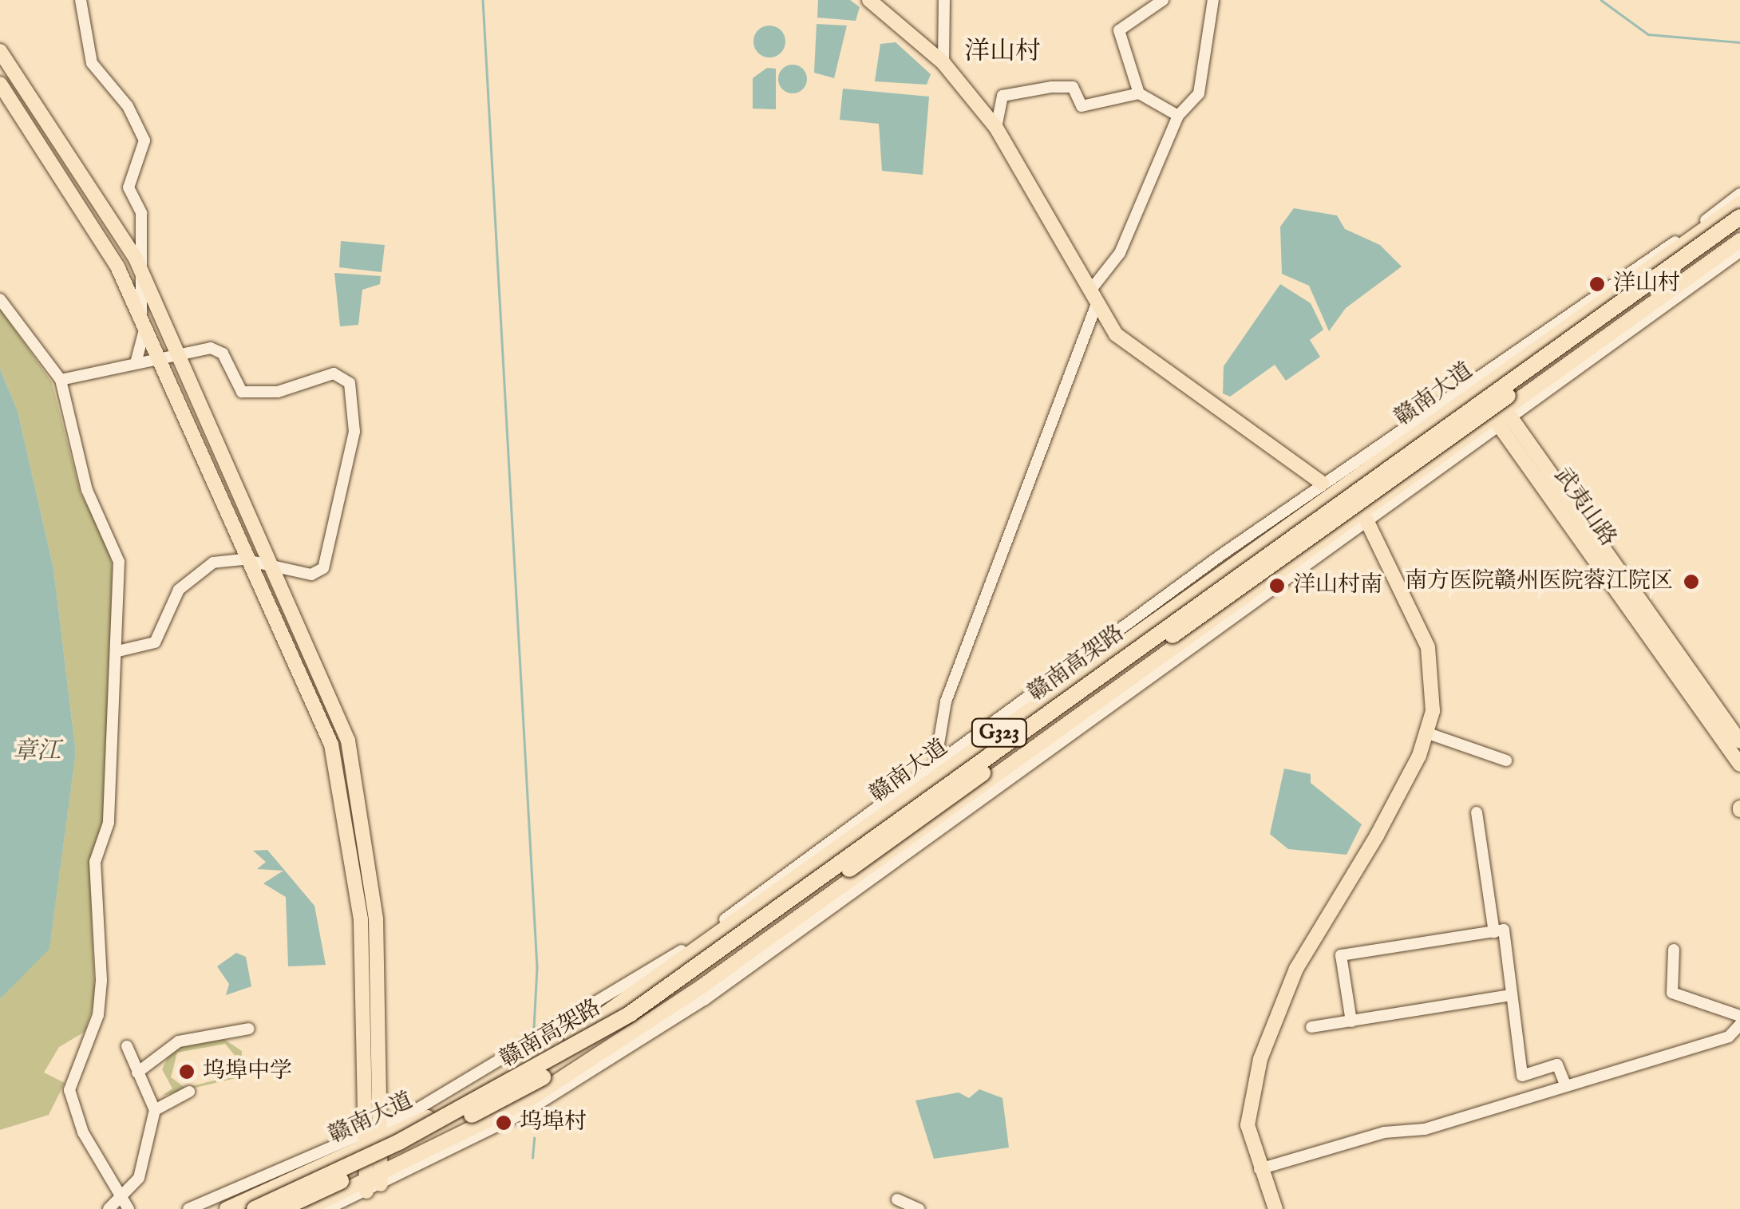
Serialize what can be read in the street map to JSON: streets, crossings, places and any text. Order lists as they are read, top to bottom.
{
  "streets": {
    "highway": ["赣南高架路"],
    "main road": ["赣南大道", "武夷山路", "G323"]
  },
  "crossings": [
    ["赣南大道", "武夷山路"],
    ["武夷山路", "G323"]
  ],
  "districts": ["洋山村"],
  "water": ["章江"],
  "places": [
    "洋山村",
    "南方医院赣州医院蓉江院区",
    "洋山村南",
    "坞埠中学",
    "坞埠村"
  ]
}
